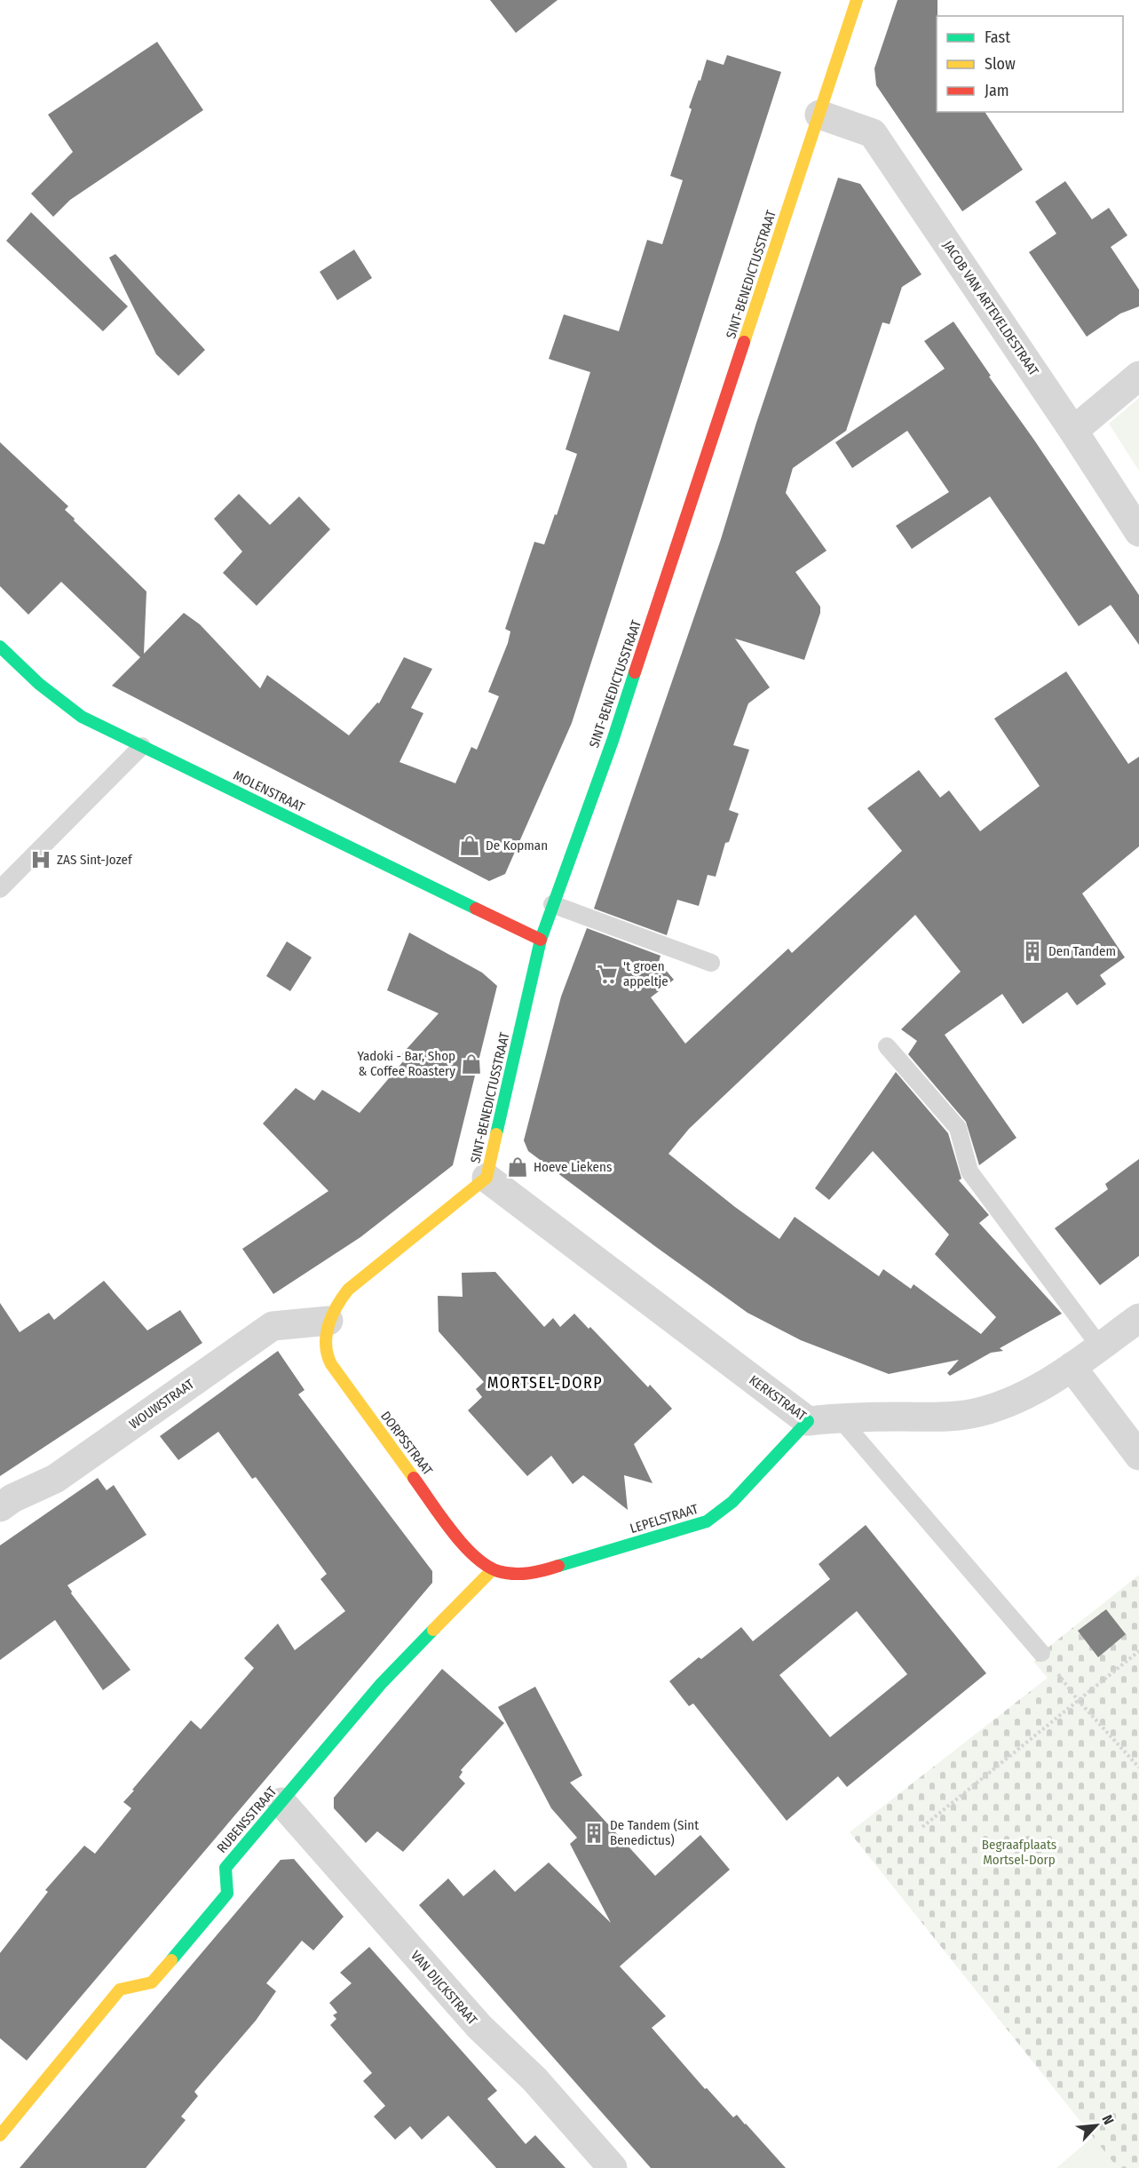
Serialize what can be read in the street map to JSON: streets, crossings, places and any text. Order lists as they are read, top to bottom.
{
  "streets": {
    "street": [
      "SINT-BENEDICTUSSTRAAT",
      "JACOB VAN ARTEVELDESTRAAT",
      "MOLENSTRAAT",
      "KERKSTRAAT",
      "WOUWSTRAAT",
      "DORPSSTRAAT",
      "LEPELSTRAAT",
      "RUBENSSTRAAT",
      "VAN DIJCKSTRAAT"
    ]
  },
  "crossings": [
    ["SINT-BENEDICTUSSTRAAT", "JACOB VAN ARTEVELDESTRAAT"],
    ["SINT-BENEDICTUSSTRAAT", "MOLENSTRAAT"],
    ["SINT-BENEDICTUSSTRAAT", "KERKSTRAAT"],
    ["SINT-BENEDICTUSSTRAAT", "WOUWSTRAAT"],
    ["SINT-BENEDICTUSSTRAAT", "DORPSSTRAAT"],
    ["KERKSTRAAT", "LEPELSTRAAT"],
    ["WOUWSTRAAT", "DORPSSTRAAT"],
    ["DORPSSTRAAT", "LEPELSTRAAT"],
    ["DORPSSTRAAT", "RUBENSSTRAAT"],
    ["LEPELSTRAAT", "RUBENSSTRAAT"],
    ["RUBENSSTRAAT", "VAN DIJCKSTRAAT"]
  ],
  "districts": ["MORTSEL-DORP"],
  "parks": ["Begraafplaats Mortsel-Dorp"],
  "places": {
    "shop": ["De Kopman", "Yadoki - Bar, Shop & Coffee Roastery", "Hoeve Liekens"],
    "hospital": ["ZAS Sint-Jozef"],
    "building": ["Den Tandem", "De Tandem (Sint Benedictus)"],
    "supermarket": ["'t groen appeltje"]
  },
  "legend": ["Fast", "Slow", "Jam"],
  "north": "top right"
}
